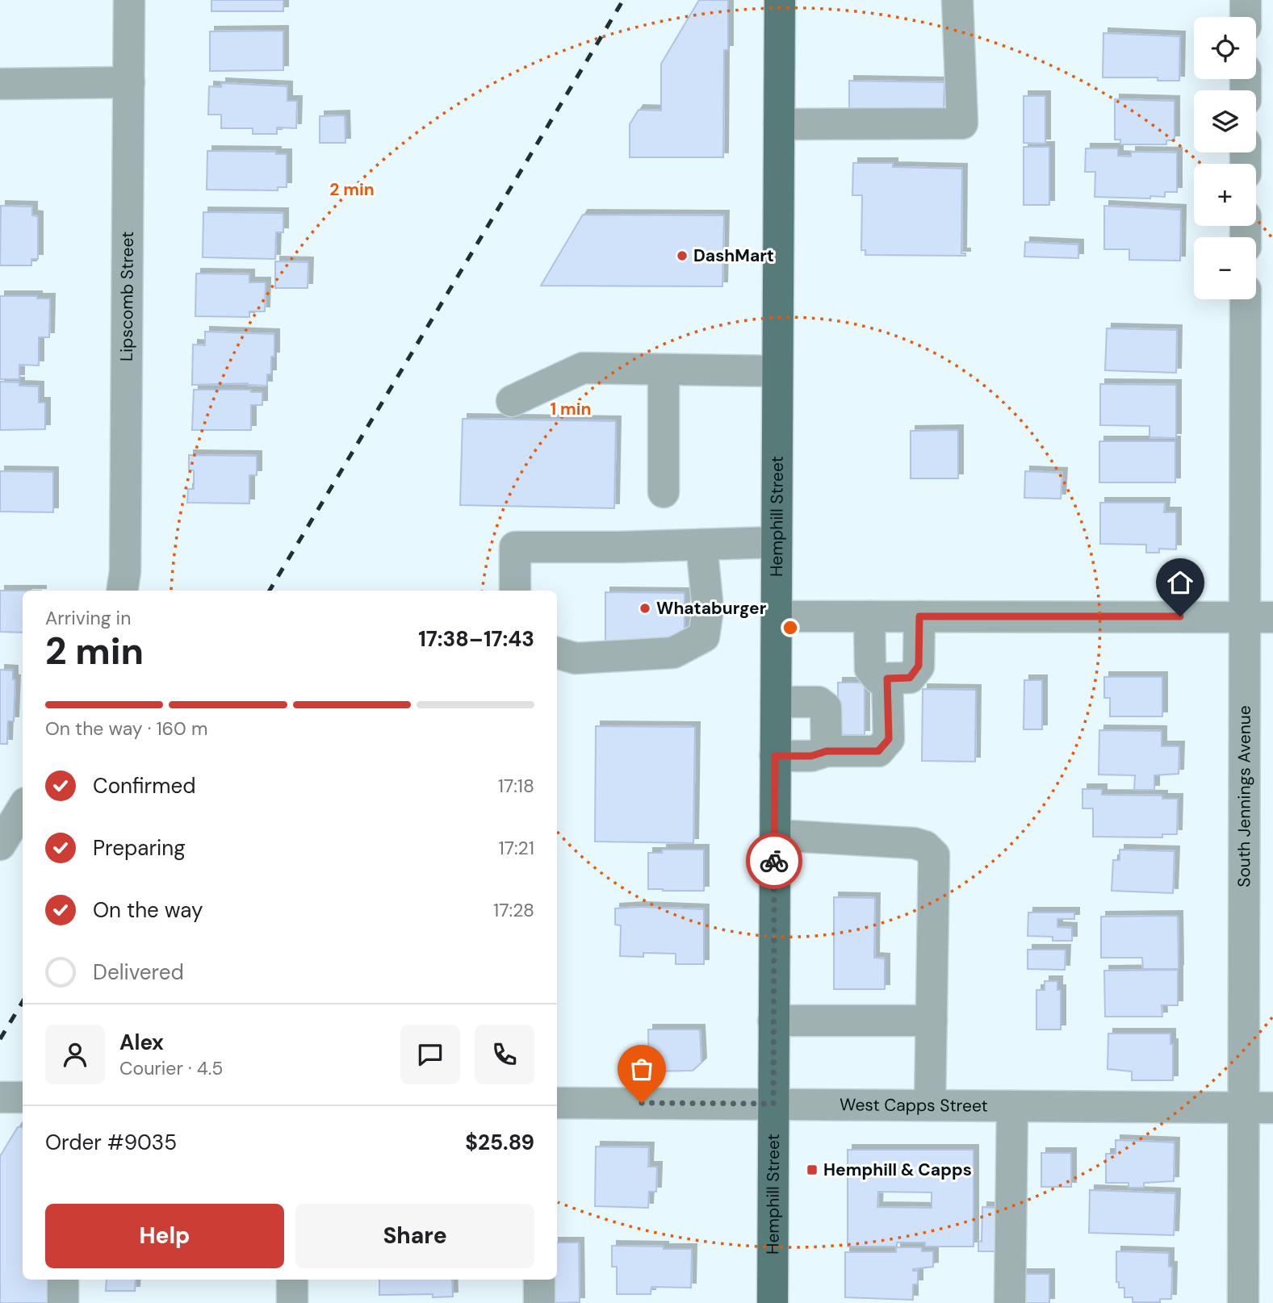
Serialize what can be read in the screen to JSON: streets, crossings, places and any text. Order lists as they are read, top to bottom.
{
  "streets": {
    "main road": ["Hemphill Street"],
    "street": ["Lipscomb Street", "South Jennings Avenue", "West Capps Street"]
  },
  "crossings": [
    ["Hemphill Street", "West Capps Street"],
    ["South Jennings Avenue", "West Capps Street"]
  ],
  "places": {
    "other": ["DashMart", "Whataburger"],
    "transit": ["Hemphill & Capps"]
  },
  "page": {
    "map_buttons": ["+", "−"],
    "heading": ["2 min", "Arriving in", "17:38–17:43"],
    "panel": [
      "Alex",
      "Courier · 4.5",
      "Order #9035",
      "$25.89"
    ],
    "bar": "On the way · 160 m",
    "list": [
      ["Confirmed", "17:18"],
      ["Preparing", "17:21"],
      ["On the way", "17:28"],
      "Delivered"
    ],
    "buttons": ["Help", "Share"]
  },
  "rings": ["2 min", "1 min"]
}
